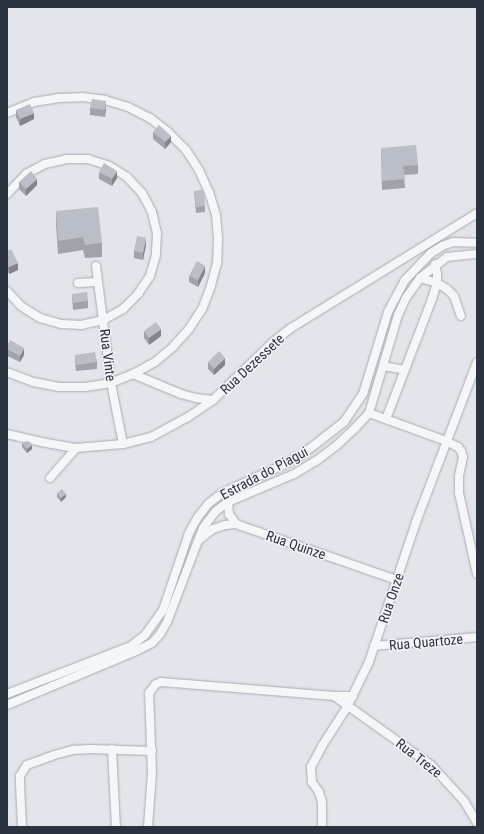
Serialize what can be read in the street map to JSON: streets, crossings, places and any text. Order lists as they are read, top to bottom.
{
  "streets": {
    "street": [
      "Rua Vinte",
      "Rua Dezessete",
      "Estrada do Piagui",
      "Rua Quinze",
      "Rua Onze",
      "Rua Quartoze",
      "Rua Treze"
    ]
  },
  "crossings": [
    ["Rua Vinte", "Rua Dezessete"],
    ["Rua Quinze", "Rua Onze"],
    ["Rua Onze", "Rua Quartoze"],
    ["Rua Onze", "Rua Treze"]
  ]
}
